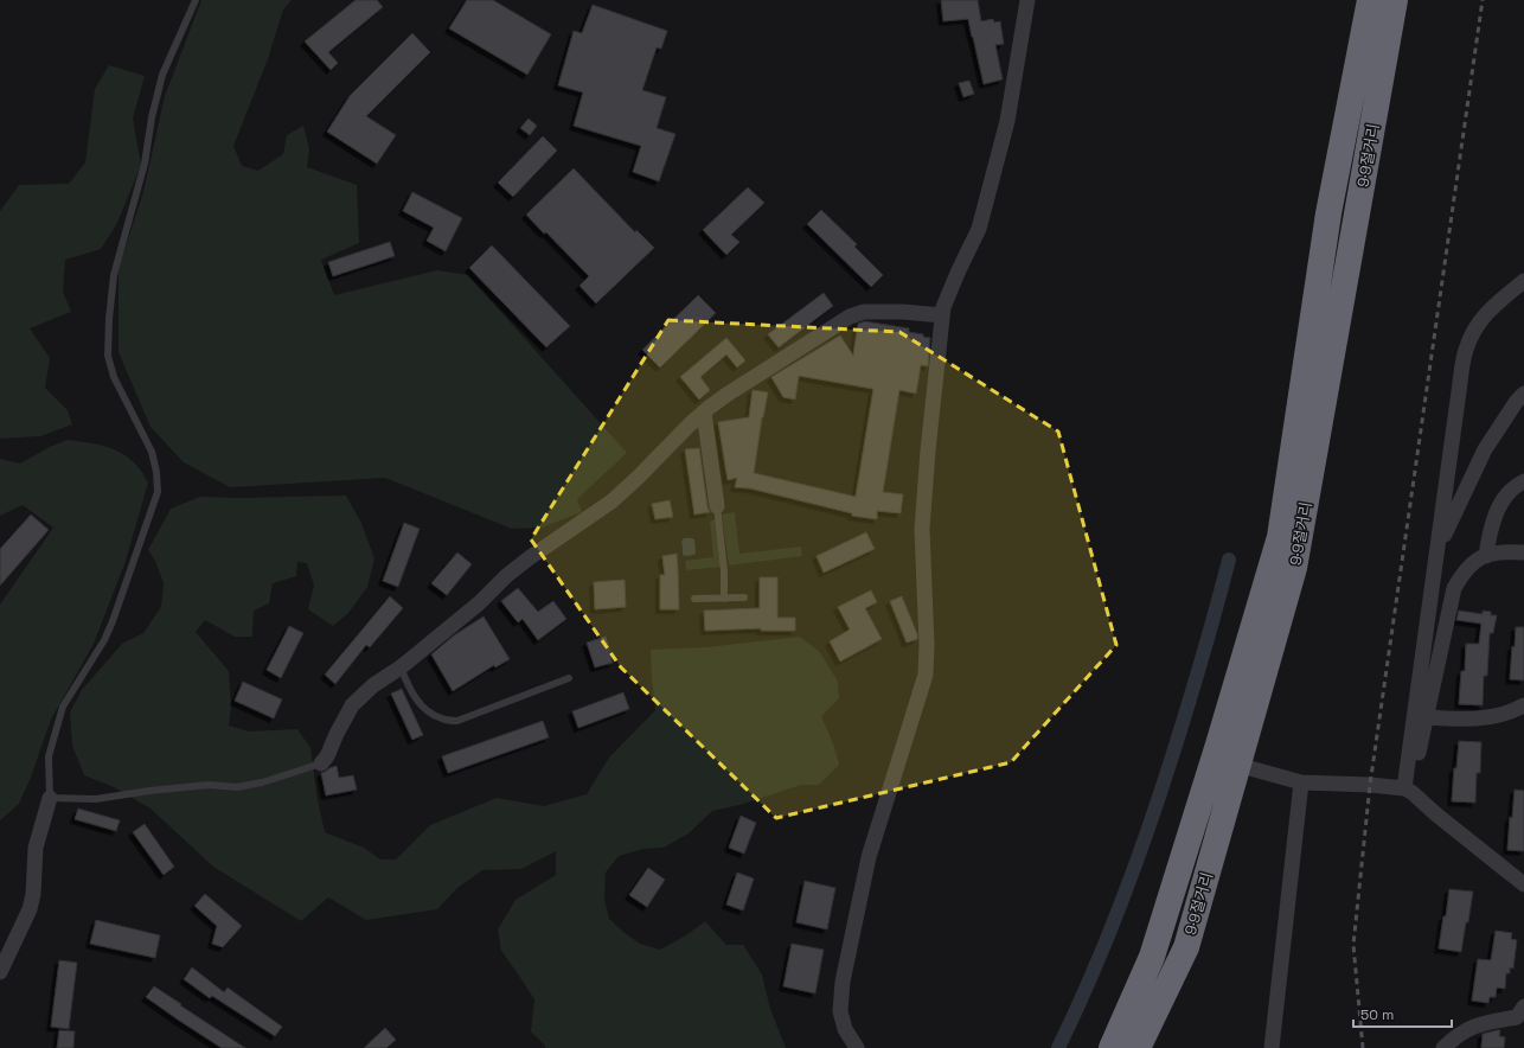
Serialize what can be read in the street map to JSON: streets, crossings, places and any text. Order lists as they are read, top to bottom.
{
  "streets": {
    "highway": ["9·9절거리"]
  },
  "scale_bar": "50 m"
}
